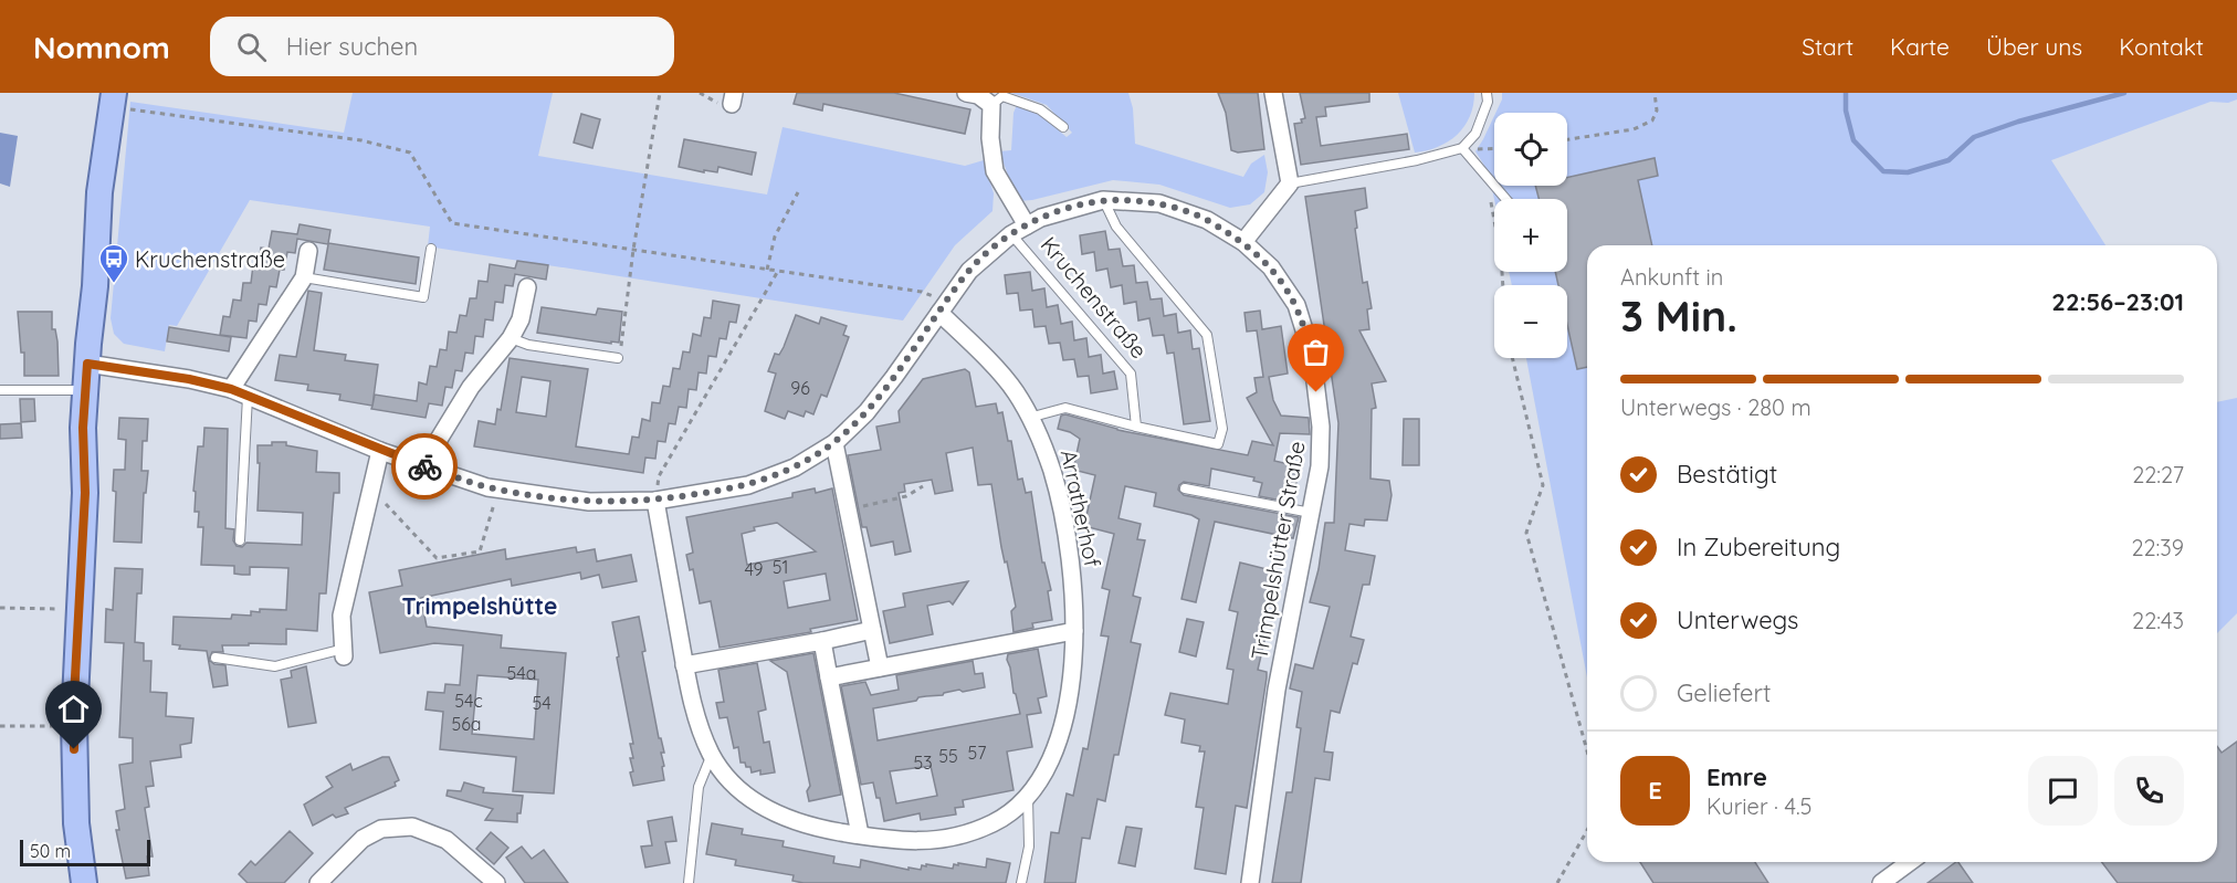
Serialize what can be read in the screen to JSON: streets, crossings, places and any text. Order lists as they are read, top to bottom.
{
  "streets": {
    "street": ["Kruchenstraße", "Arratherhof", "Trimpelshütter Straße"]
  },
  "crossings": [
    ["Kruchenstraße", "Arratherhof"],
    ["Kruchenstraße", "Trimpelshütter Straße"]
  ],
  "districts": ["Trimpelshütte"],
  "places": {
    "bus stop": ["Kruchenstraße"]
  },
  "house_numbers": [
    "96",
    "51",
    "49",
    "54a",
    "54c",
    "54",
    "56a",
    "57",
    "55",
    "53"
  ],
  "scale_bar": "50 m",
  "page": {
    "header": "Nomnom",
    "search": "Hier suchen",
    "nav": [
      "Start",
      "Karte",
      "Über uns",
      "Kontakt"
    ],
    "map_buttons": ["+", "−"],
    "heading": ["3 Min.", "Ankunft in", "22:56–23:01"],
    "panel": ["Emre", "Kurier · 4.5"],
    "bar": "Unterwegs · 280 m",
    "list": [
      ["Bestätigt", "22:27"],
      ["In Zubereitung", "22:39"],
      ["Unterwegs", "22:43"],
      "Geliefert"
    ],
    "round": "E",
    "scale": "50 m"
  }
}
